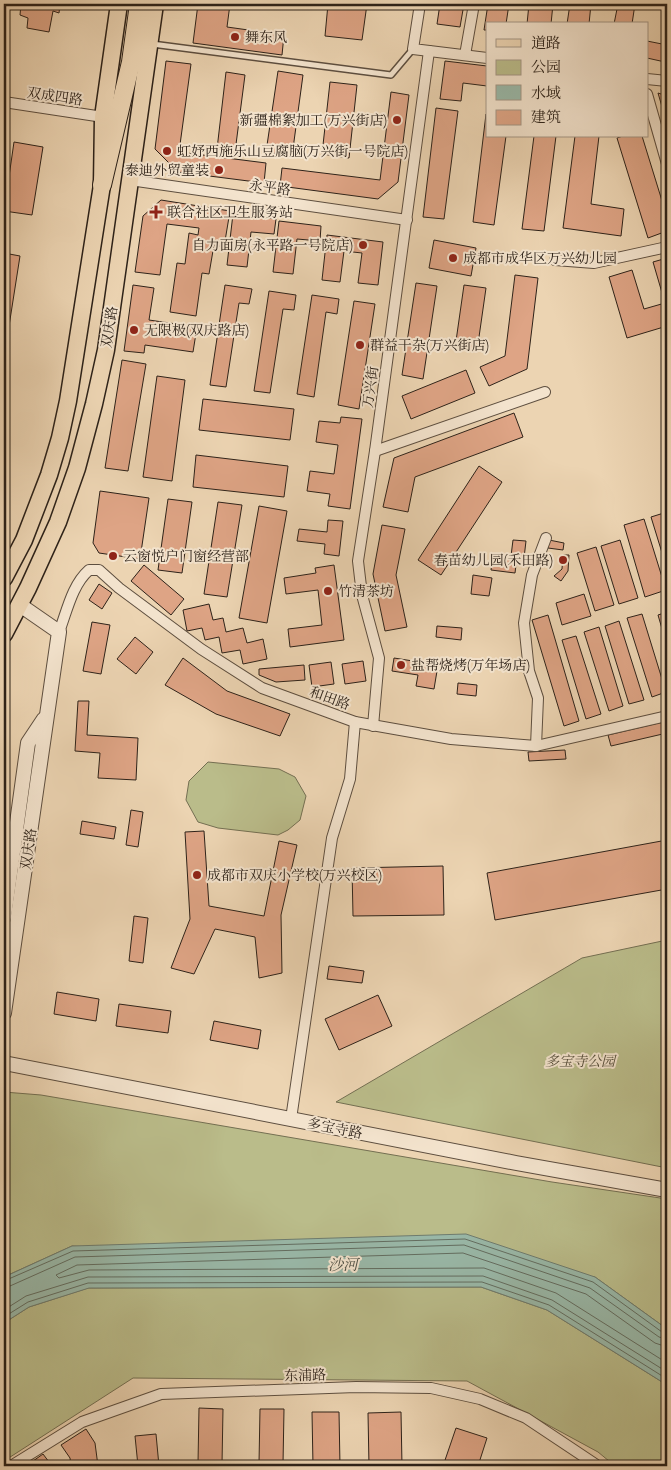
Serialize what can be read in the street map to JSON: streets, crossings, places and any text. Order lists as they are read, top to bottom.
{
  "streets": {
    "main road": ["双庆路"],
    "street": [
      "双成四路",
      "永平路",
      "万兴街",
      "和田路",
      "多宝寺路",
      "东浦路"
    ]
  },
  "crossings": [
    ["永平路", "双庆路"],
    ["永平路", "万兴街"],
    ["双庆路", "和田路"],
    ["万兴街", "和田路"]
  ],
  "water": ["沙河"],
  "parks": ["多宝寺公园"],
  "places": {
    "other": [
      "舞东风",
      "新疆棉絮加工(万兴街店)",
      "虹妤西施乐山豆腐脑(万兴街一号院店)",
      "泰迪外贸童装",
      "自力面房(永平路一号院店)",
      "成都市成华区万兴幼儿园",
      "无限极(双庆路店)",
      "群益干杂(万兴街店)",
      "云窗悦户门窗经营部",
      "春苗幼儿园(禾田路)",
      "竹清茶坊",
      "盐帮烧烤(万年场店)",
      "成都市双庆小学校(万兴校区)"
    ],
    "health": ["联合社区卫生服务站"]
  },
  "legend": [
    "道路",
    "公园",
    "水域",
    "建筑"
  ]
}
